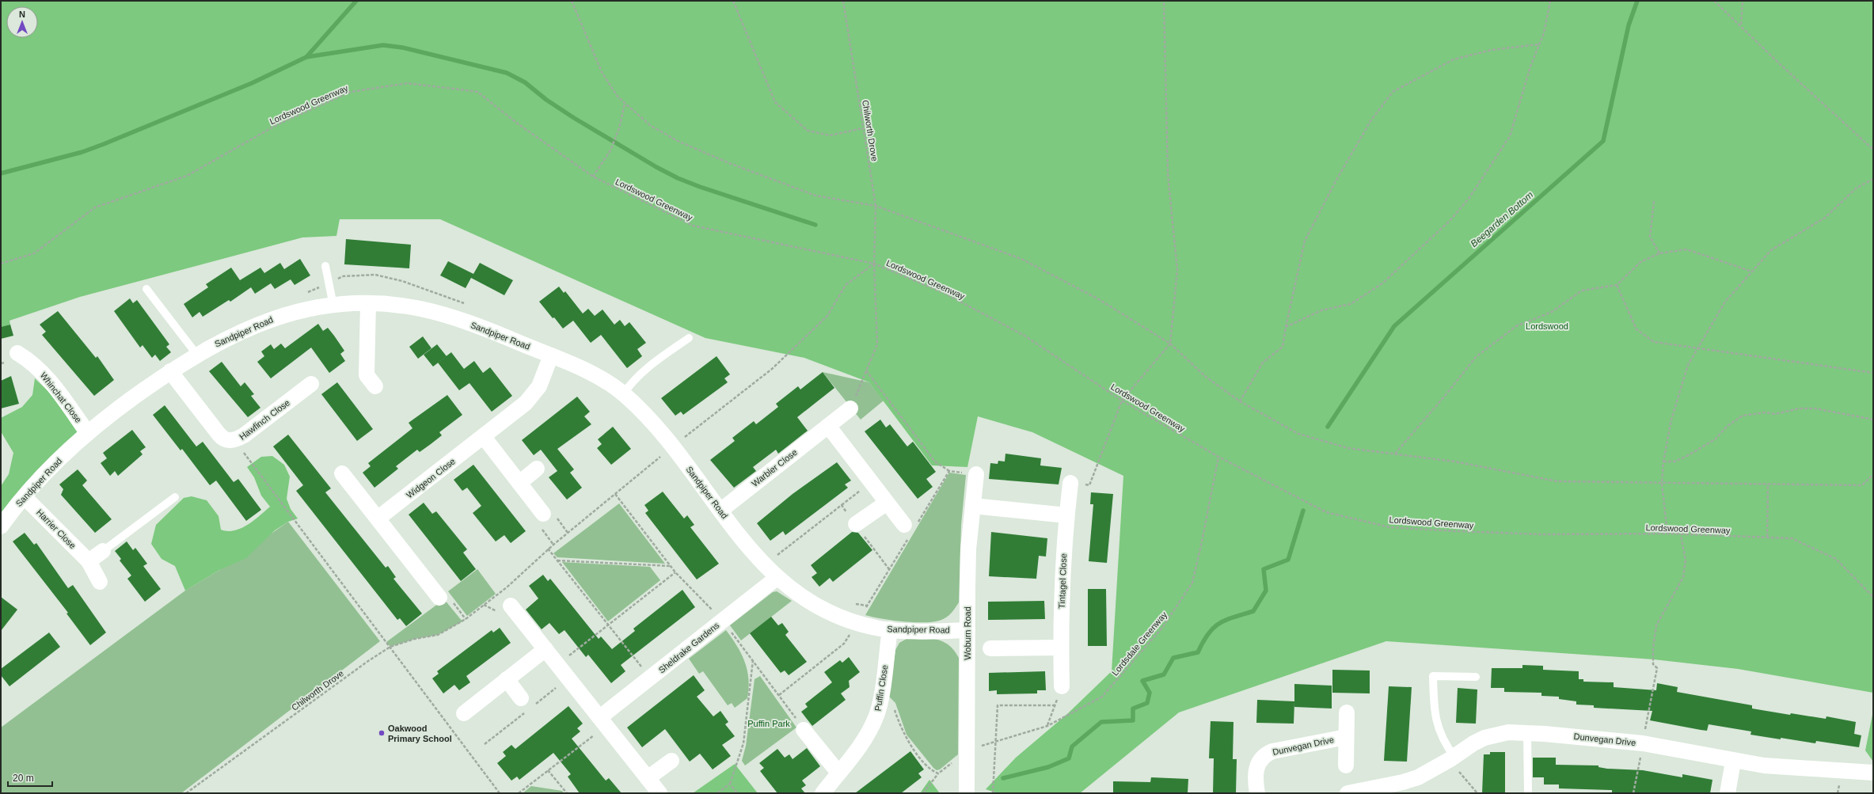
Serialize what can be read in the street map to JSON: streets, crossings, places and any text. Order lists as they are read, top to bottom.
{
  "streets": {
    "street": [
      "Sandpiper Road",
      "Whinchat Close",
      "Hawfinch Close",
      "Warbler Close",
      "Widgeon Close",
      "Harrier Close",
      "Tintagel Close",
      "Woburn Road",
      "Sheldrake Gardens",
      "Puffin Close",
      "Dunvegan Drive"
    ],
    "path": ["Lordswood Greenway", "Chilworth Drove", "Lordsdale Greenway"]
  },
  "crossings": [
    ["Lordswood Greenway", "Chilworth Drove"],
    ["Lordswood Greenway", "Lordsdale Greenway"],
    ["Chilworth Drove", "Warbler Close"],
    ["Sandpiper Road", "Whinchat Close"],
    ["Sandpiper Road", "Hawfinch Close"],
    ["Sandpiper Road", "Warbler Close"],
    ["Sandpiper Road", "Widgeon Close"],
    ["Sandpiper Road", "Harrier Close"],
    ["Sandpiper Road", "Woburn Road"],
    ["Sandpiper Road", "Sheldrake Gardens"],
    ["Sandpiper Road", "Puffin Close"],
    ["Woburn Road", "Lordsdale Greenway"]
  ],
  "water": ["Beegarden Bottom"],
  "parks": ["Lordswood", "Puffin Park"],
  "places": ["Oakwood Primary School"],
  "scale_bar": "20 m",
  "north": "top"
}
